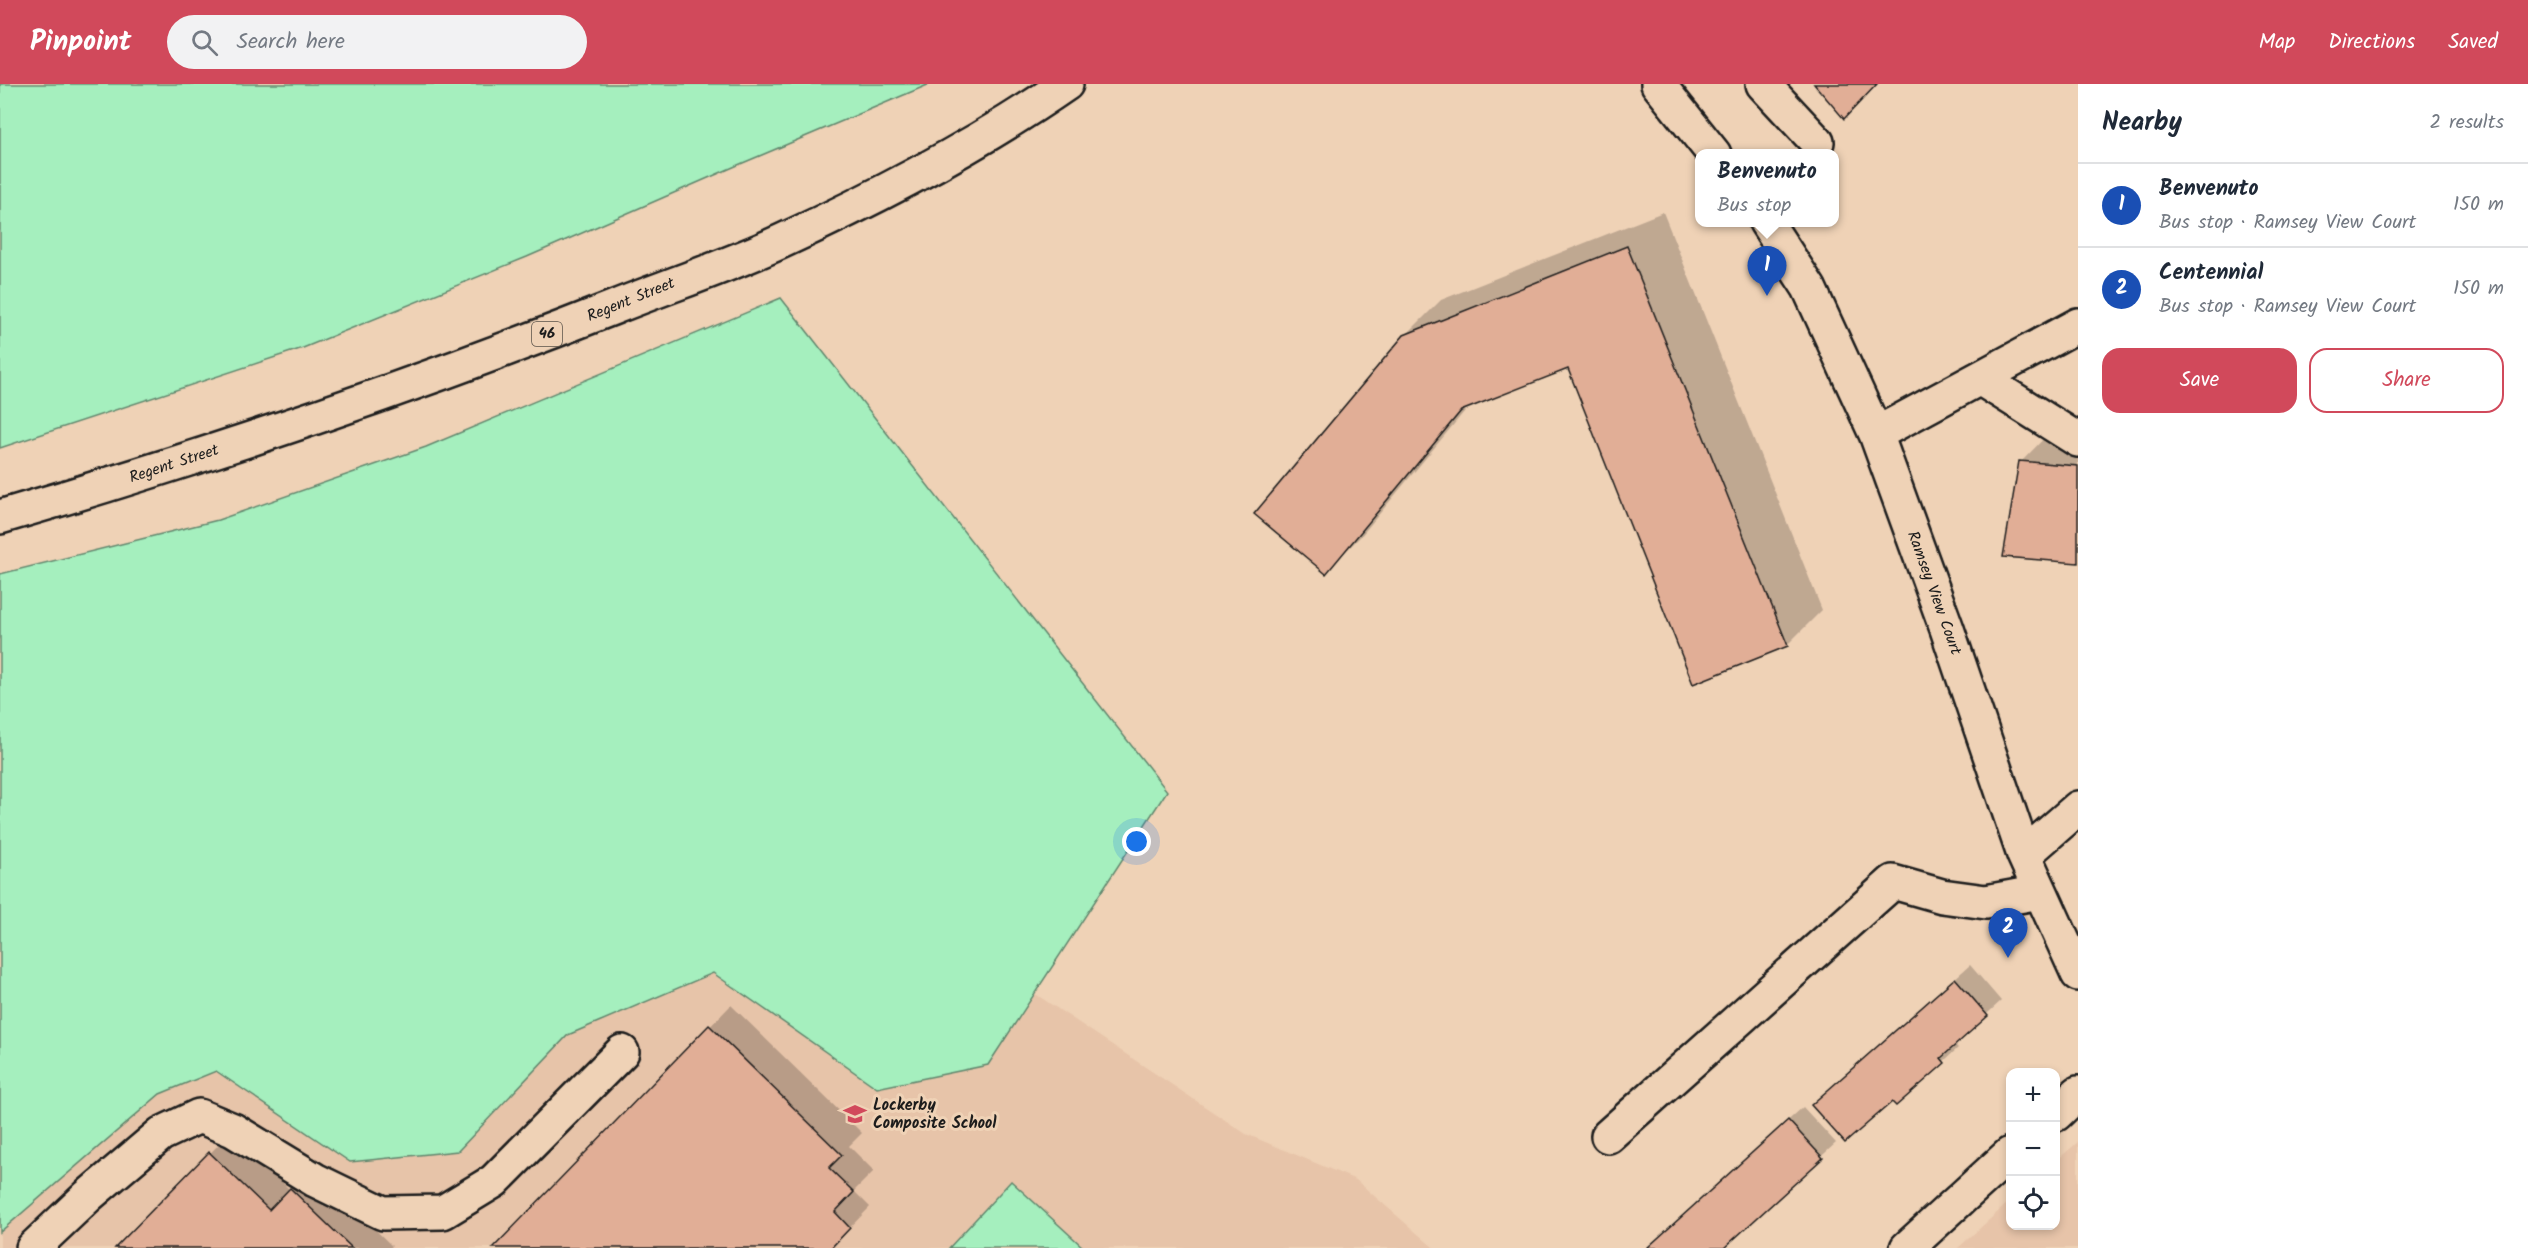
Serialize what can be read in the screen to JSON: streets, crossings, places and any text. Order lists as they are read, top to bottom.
{
  "streets": {
    "main road": ["Regent Street", "46", "Ramsey View Court"]
  },
  "places": {
    "school or university": ["Lockerby Composite School"]
  },
  "page": {
    "header": "Pinpoint",
    "search": "Search here",
    "nav": ["Map", "Directions", "Saved"],
    "heading": ["Nearby", "2 results"],
    "popup": ["Benvenuto", "Bus stop"],
    "list": [
      {
        "mark": "1",
        "name": "Benvenuto",
        "note": "Bus stop · Ramsey View Court",
        "value": "150 m"
      },
      {
        "mark": "2",
        "name": "Centennial",
        "note": "Bus stop · Ramsey View Court",
        "value": "150 m"
      }
    ],
    "pins": ["1", "2"],
    "buttons": ["Save", "Share"],
    "map_buttons": ["+", "−"]
  }
}
